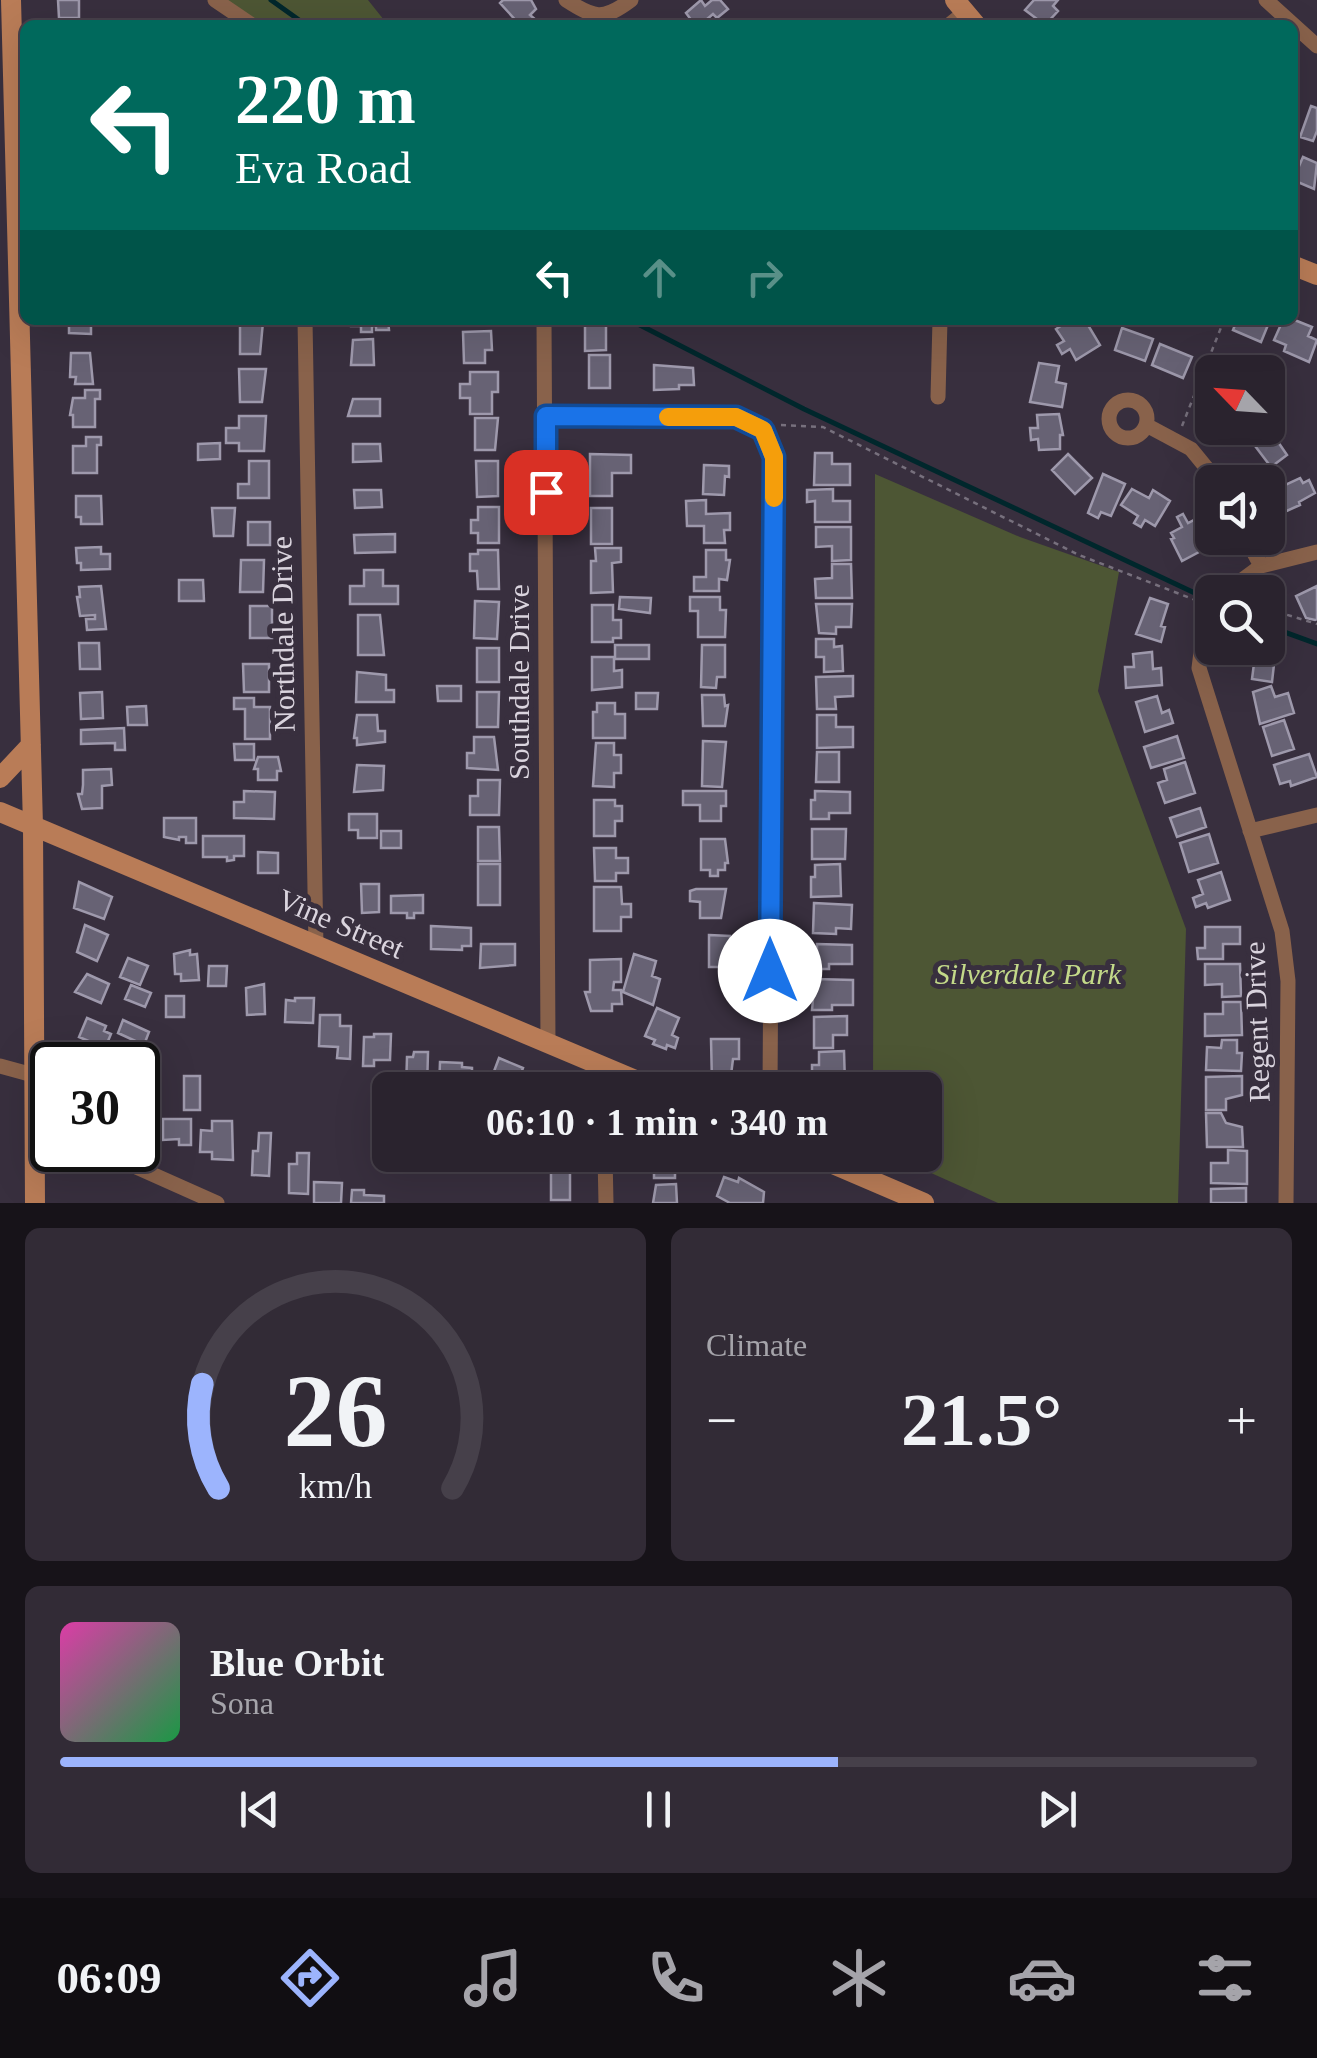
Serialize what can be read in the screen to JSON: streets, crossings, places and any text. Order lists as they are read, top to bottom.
{
  "streets": {
    "main road": ["Vine Street"],
    "street": ["Northdale Drive", "Southdale Drive", "Regent Drive"]
  },
  "crossings": [
    ["Northdale Drive", "Vine Street"],
    ["Southdale Drive", "Vine Street"]
  ],
  "parks": ["Silverdale Park"],
  "north": "top left",
  "page": {
    "turn": ["220 m", "Eva Road"],
    "limit": "30",
    "trip": "06:10 · 1 min · 340 m",
    "tile": "Climate",
    "heat": ["−", "21.5°", "+"],
    "song": ["Blue Orbit", "Sona"],
    "tabs": "06:09",
    "gauge": ["26", "km/h"]
  }
}
